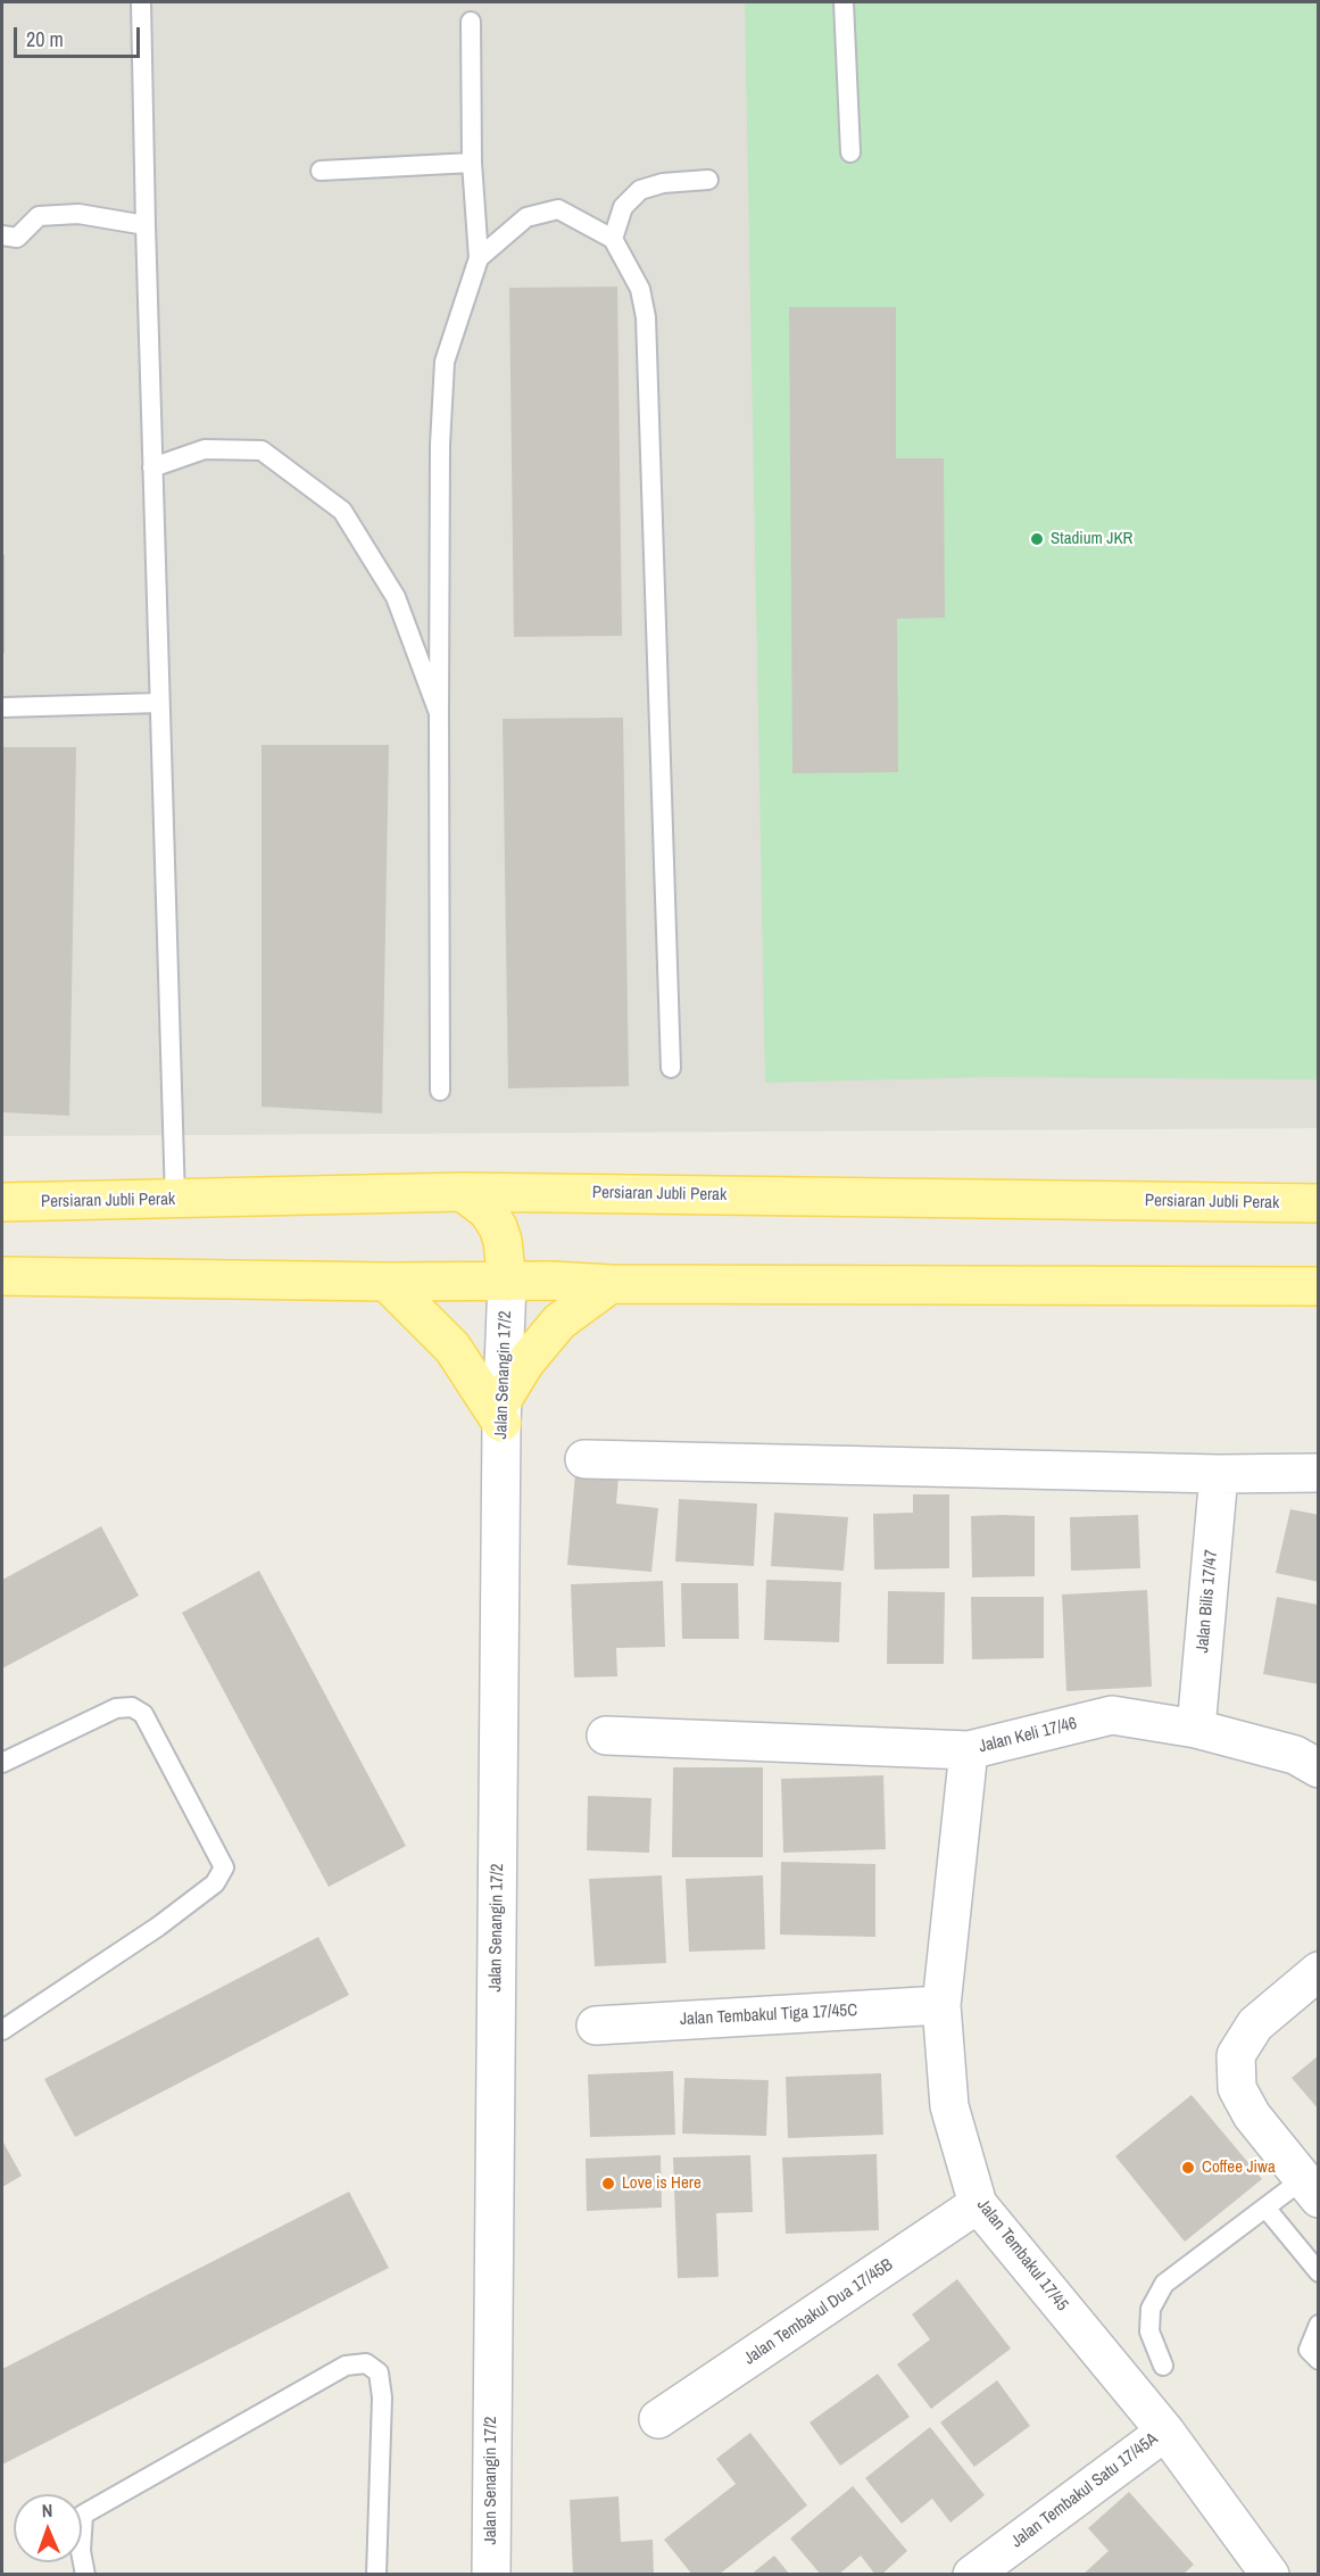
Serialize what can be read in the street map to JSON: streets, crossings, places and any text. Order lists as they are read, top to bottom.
{
  "streets": {
    "main road": ["Persiaran Jubli Perak"],
    "street": [
      "Jalan Senangin 17/2",
      "Jalan Bilis 17/47",
      "Jalan Keli 17/46",
      "Jalan Tembakul Tiga 17/45C",
      "Jalan Tembakul 17/45",
      "Jalan Tembakul Dua 17/45B",
      "Jalan Tembakul Satu 17/45A"
    ]
  },
  "crossings": [
    ["Jalan Bilis 17/47", "Jalan Keli 17/46"],
    ["Jalan Keli 17/46", "Jalan Tembakul 17/45"],
    ["Jalan Tembakul Tiga 17/45C", "Jalan Tembakul 17/45"],
    ["Jalan Tembakul 17/45", "Jalan Tembakul Dua 17/45B"],
    ["Jalan Tembakul 17/45", "Jalan Tembakul Satu 17/45A"]
  ],
  "places": ["Stadium JKR", "Coffee Jiwa", "Love is Here"],
  "scale_bar": "20 m",
  "north": "top"
}
